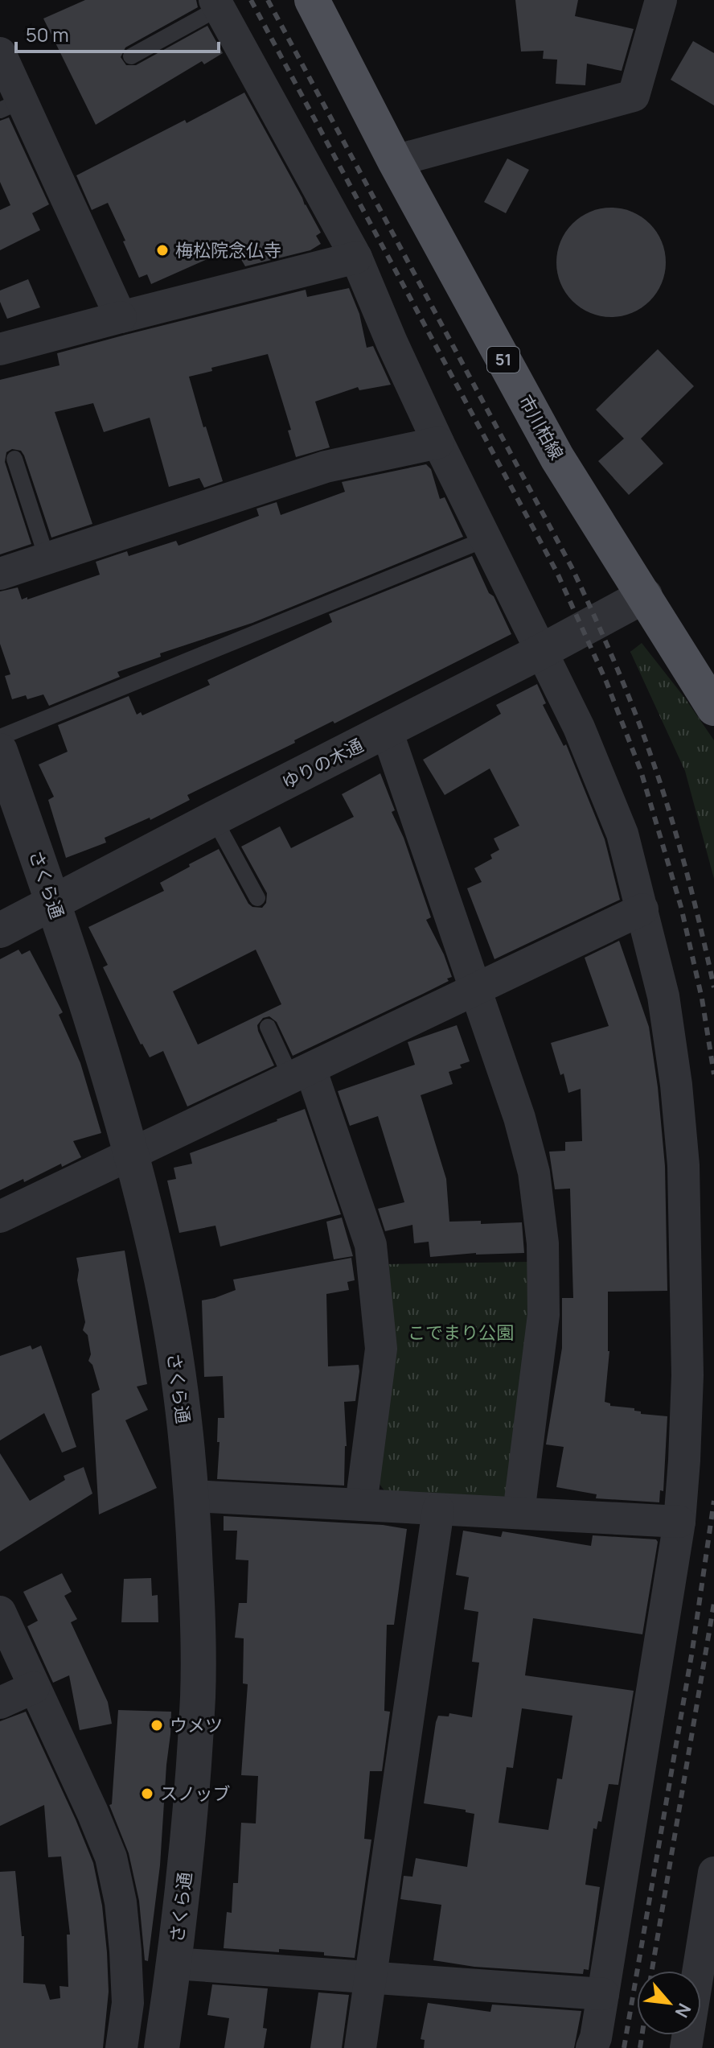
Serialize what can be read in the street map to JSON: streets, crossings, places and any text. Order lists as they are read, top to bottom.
{
  "streets": {
    "main road": ["51", "市川柏線"],
    "street": ["ゆりの木通", "さくら通"]
  },
  "crossings": [
    ["市川柏線", "ゆりの木通"],
    ["ゆりの木通", "さくら通"]
  ],
  "parks": ["こでまり公園"],
  "places": ["梅松院念仏寺", "ウメツ", "スノッブ"],
  "scale_bar": "50 m",
  "north": "bottom right"
}
